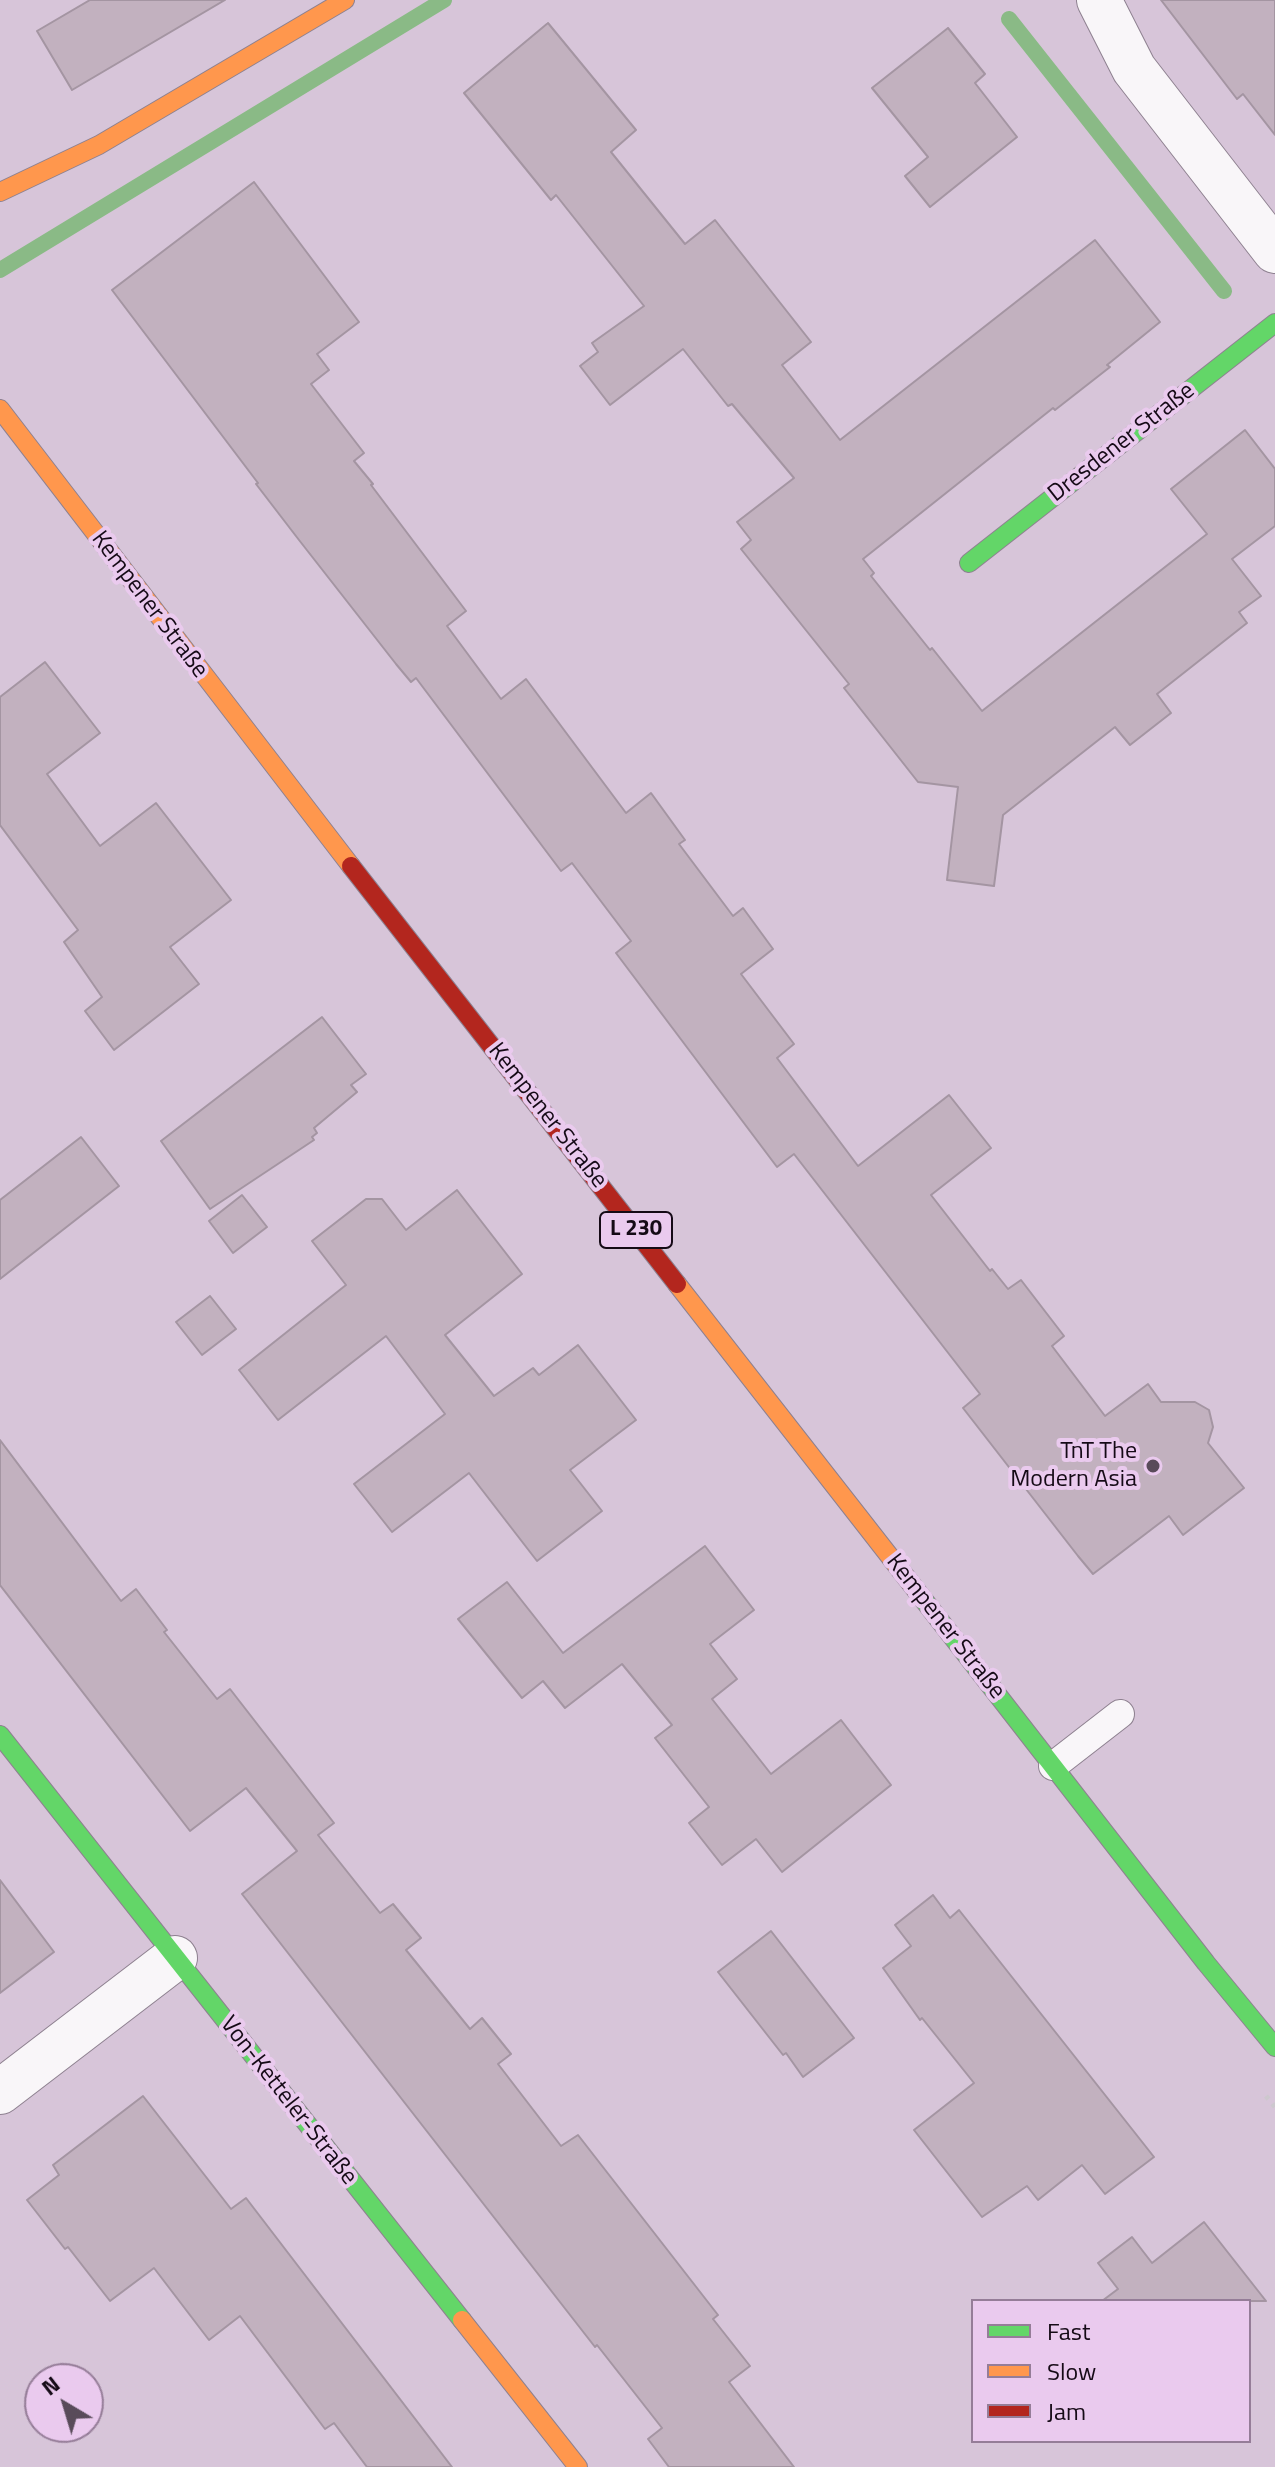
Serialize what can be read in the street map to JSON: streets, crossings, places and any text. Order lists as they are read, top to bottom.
{
  "streets": {
    "main road": [
      "Dresdener Straße",
      "Kempener Straße",
      "L 230",
      "Von-Ketteler-Straße"
    ]
  },
  "places": ["TnT The Modern Asia"],
  "legend": ["Fast", "Slow", "Jam"],
  "north": "top left"
}
